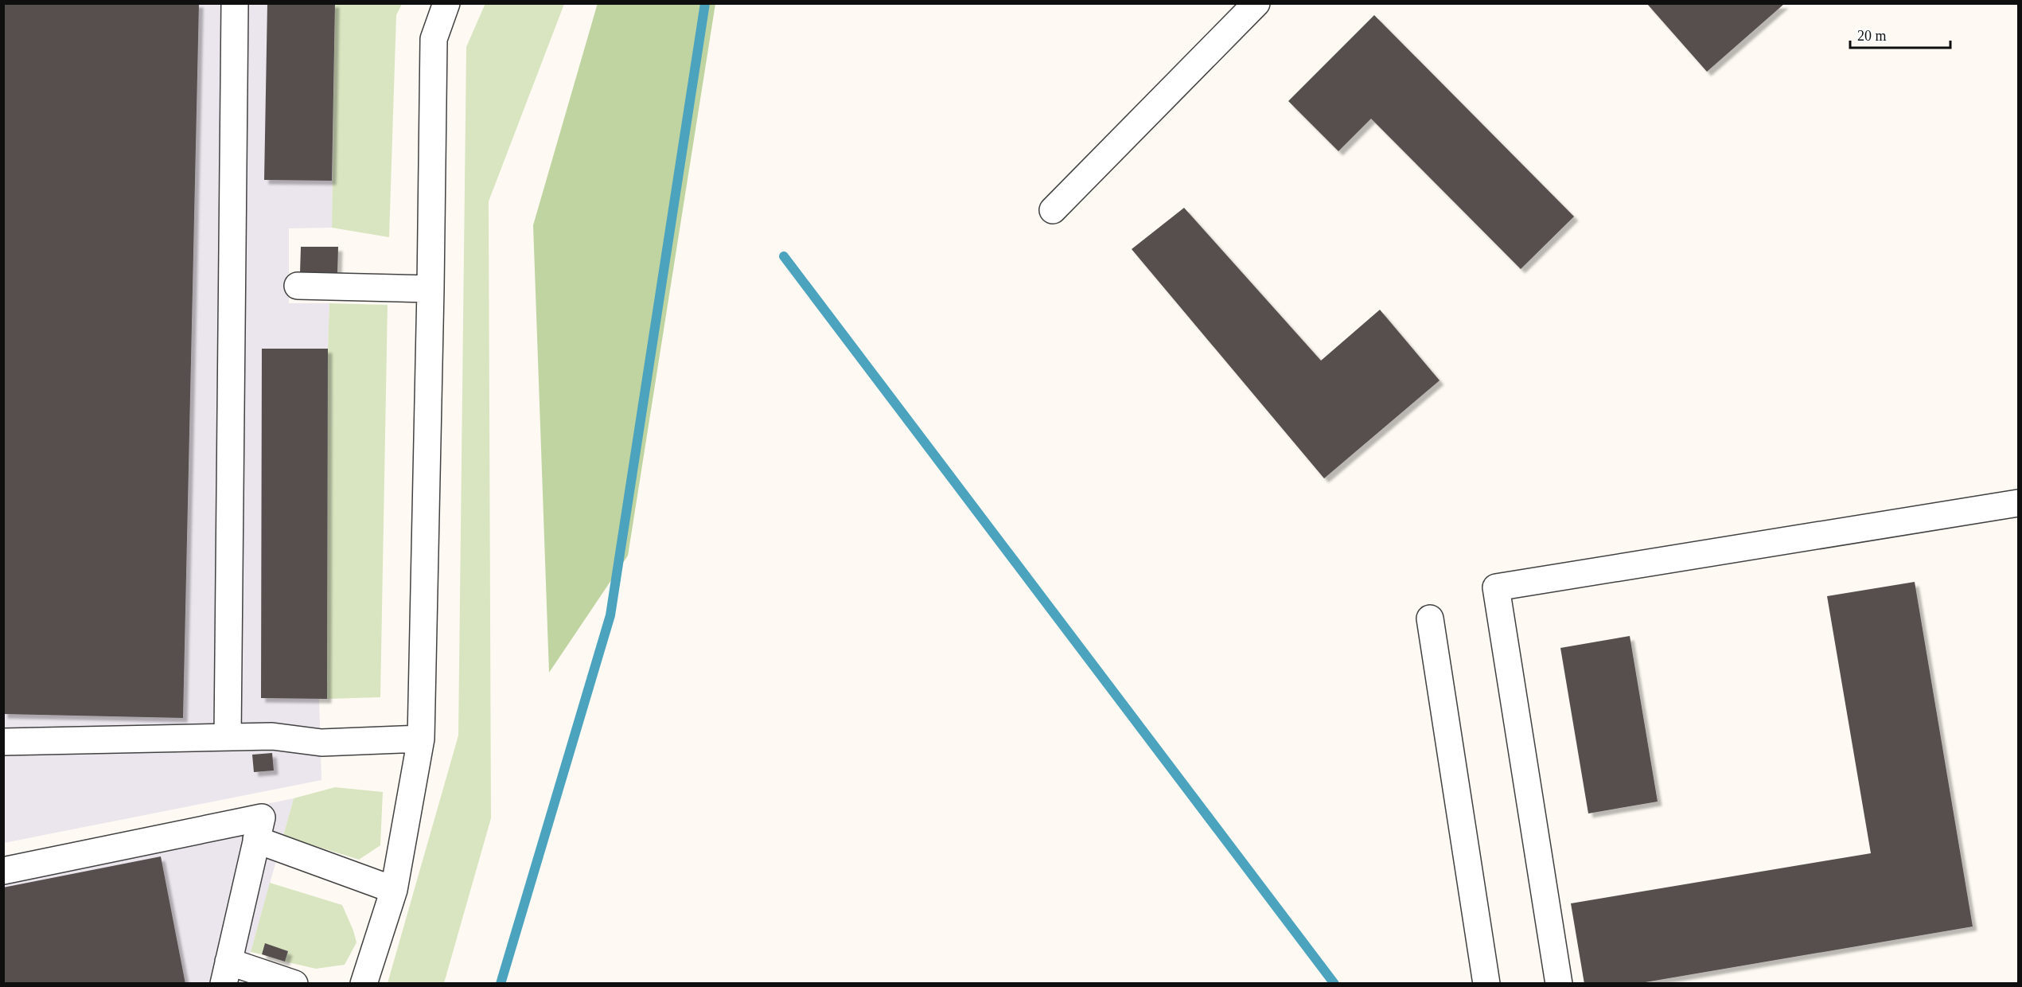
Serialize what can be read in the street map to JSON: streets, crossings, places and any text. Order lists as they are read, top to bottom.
{
  "scale_bar": "20 m"
}
